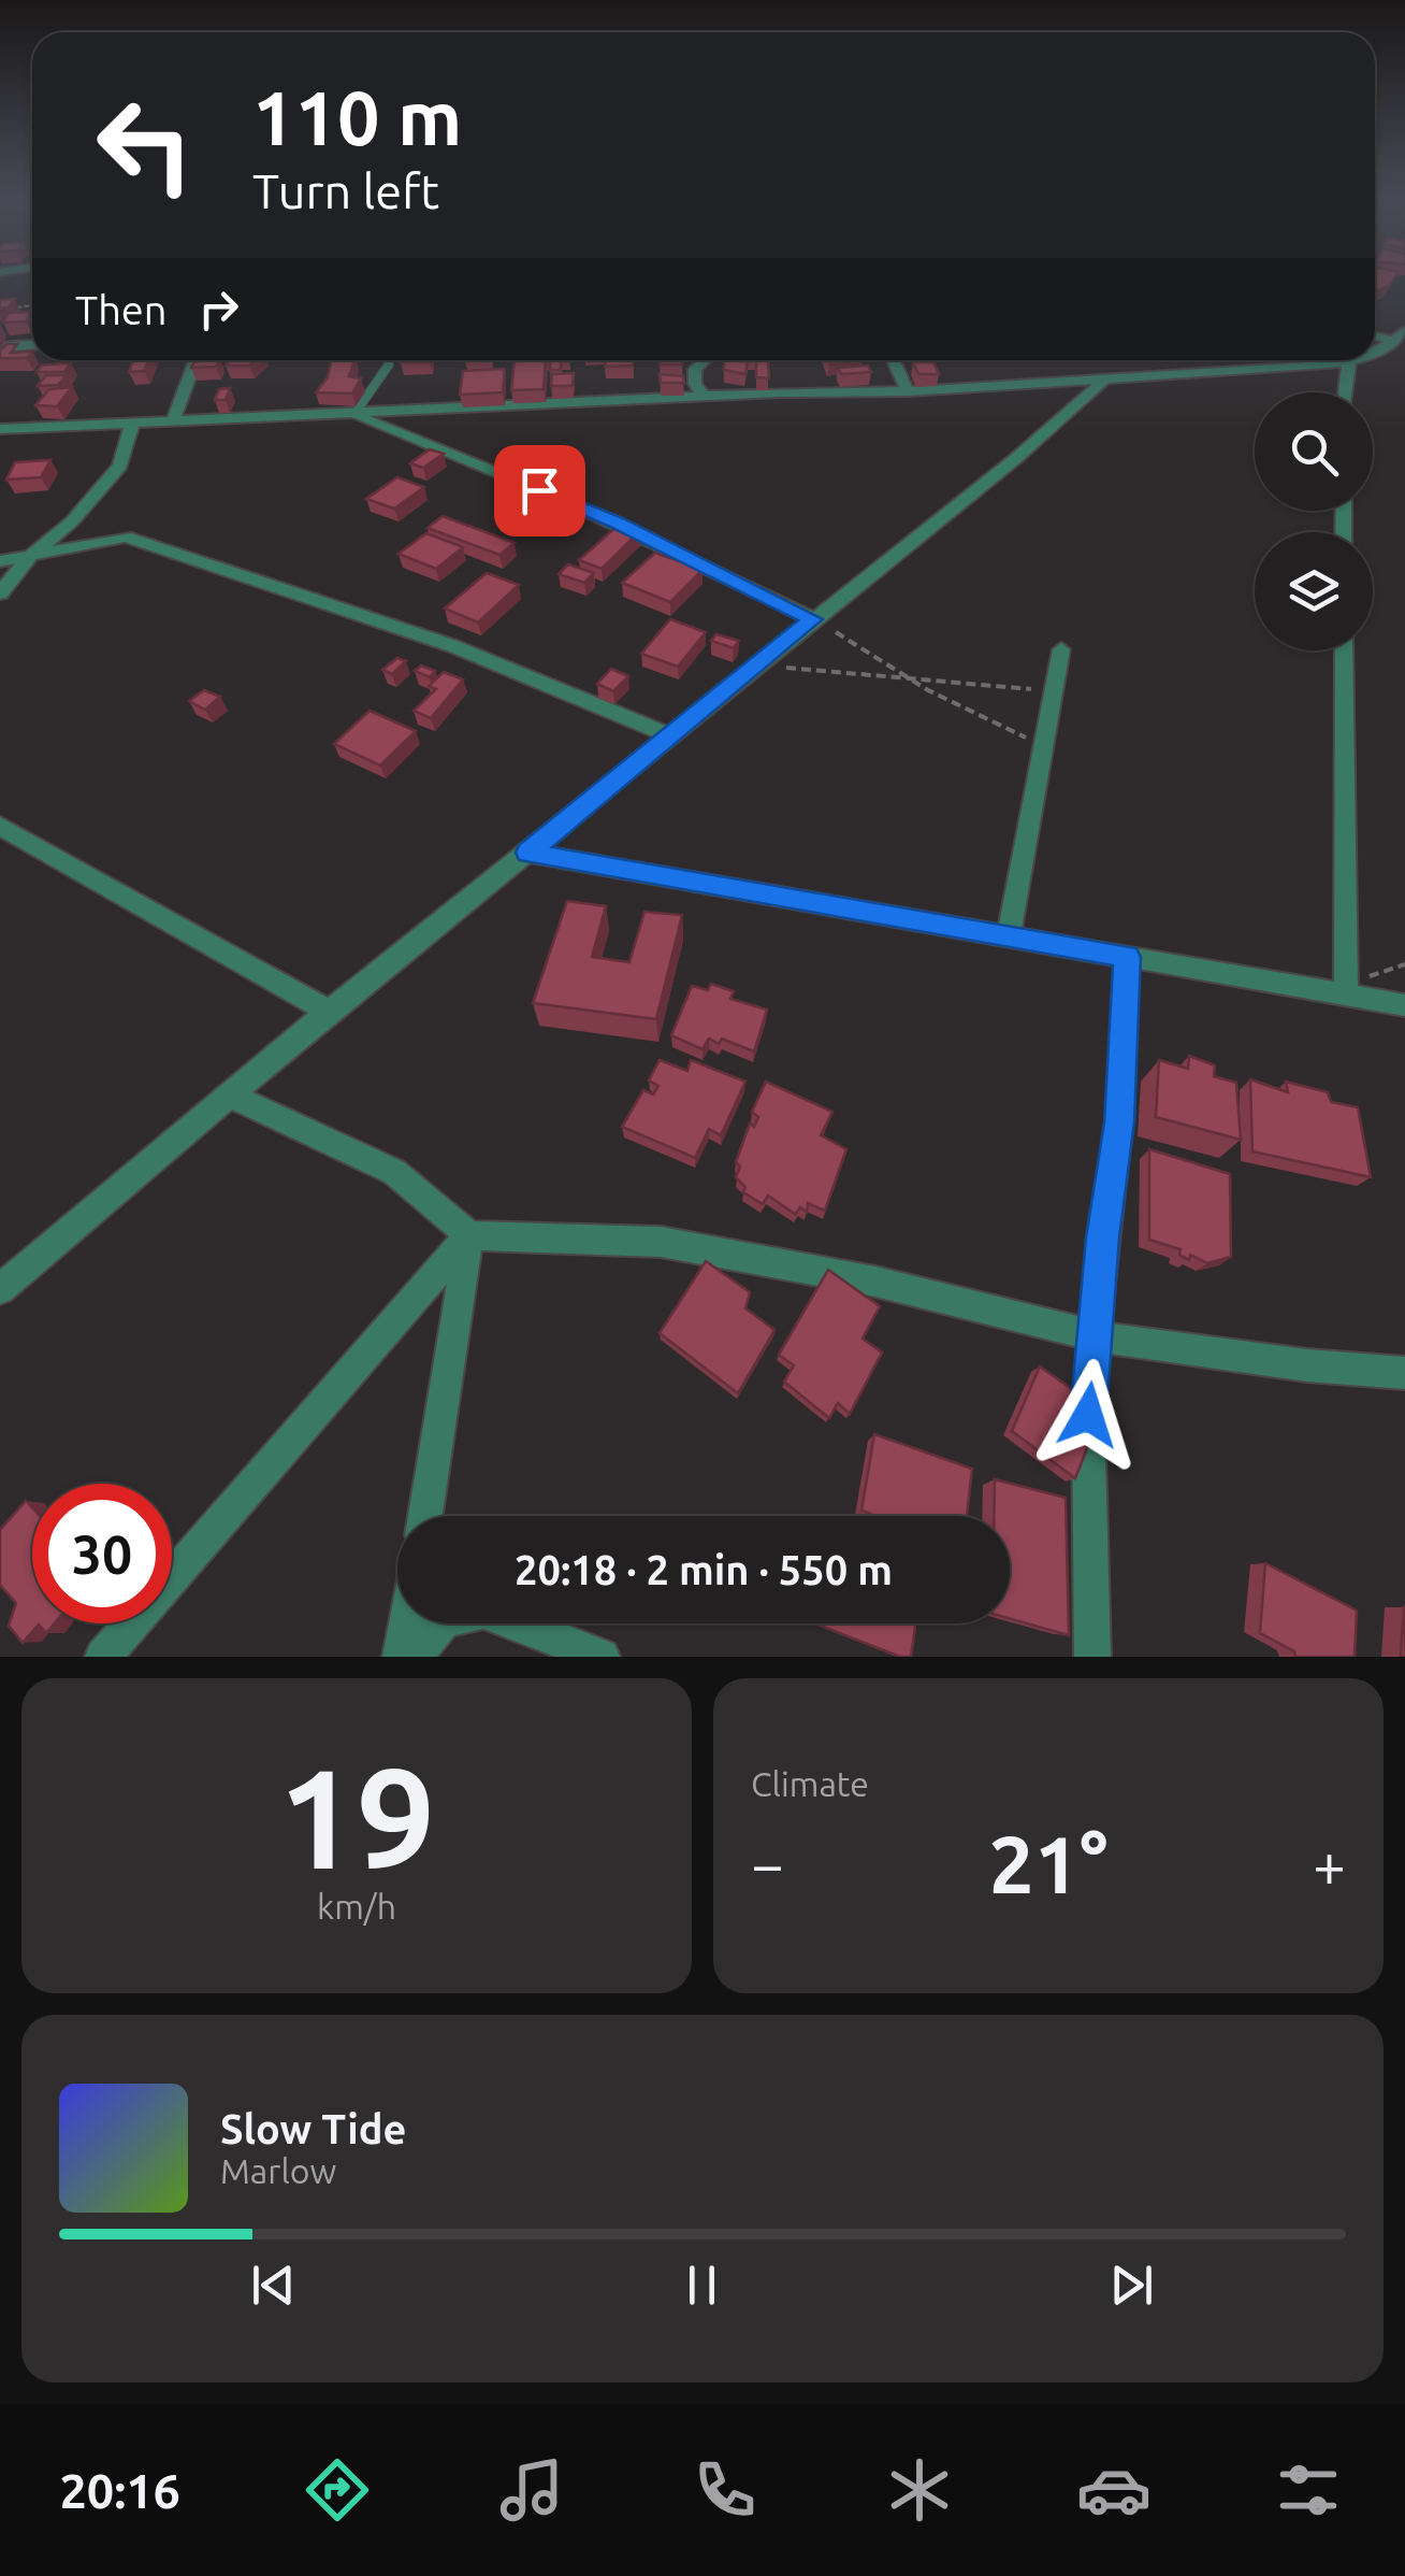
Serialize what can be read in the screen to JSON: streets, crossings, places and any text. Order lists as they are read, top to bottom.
{
  "page": {
    "turn": ["110 m", "Turn left"],
    "then": "Then",
    "limit": "30",
    "trip": "20:18 · 2 min · 550 m",
    "tile": [
      ["19", "km/h"],
      "Climate"
    ],
    "heat": ["−", "21°", "+"],
    "song": ["Slow Tide", "Marlow"],
    "tabs": "20:16"
  }
}
